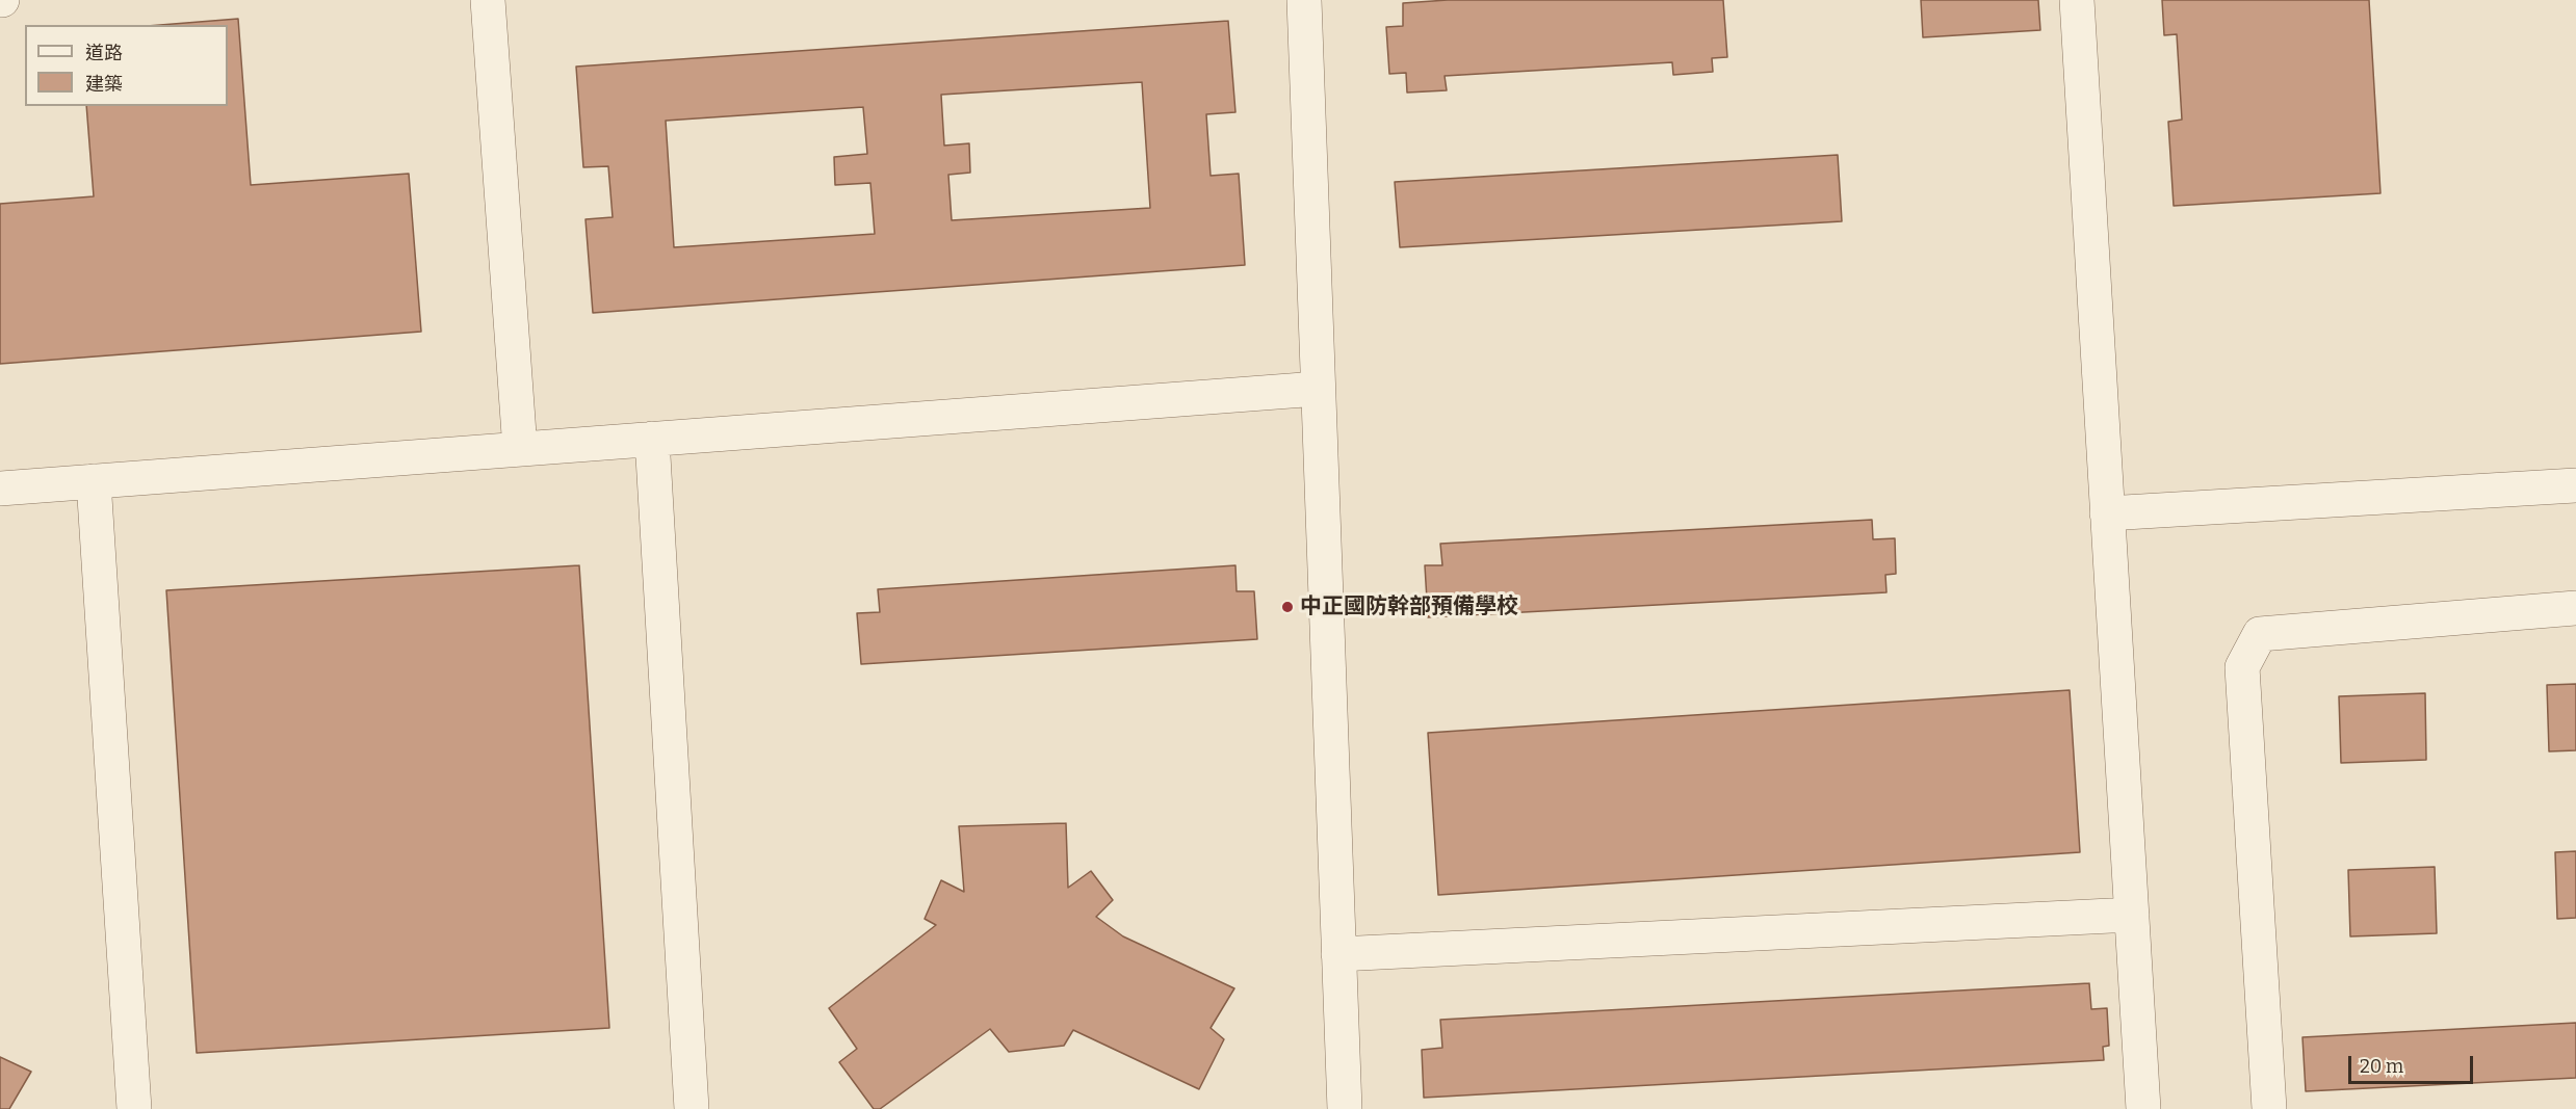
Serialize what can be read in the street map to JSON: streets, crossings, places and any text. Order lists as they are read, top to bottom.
{
  "places": ["中正國防幹部預備學校"],
  "legend": ["道路", "建築"],
  "scale_bar": "20 m"
}
